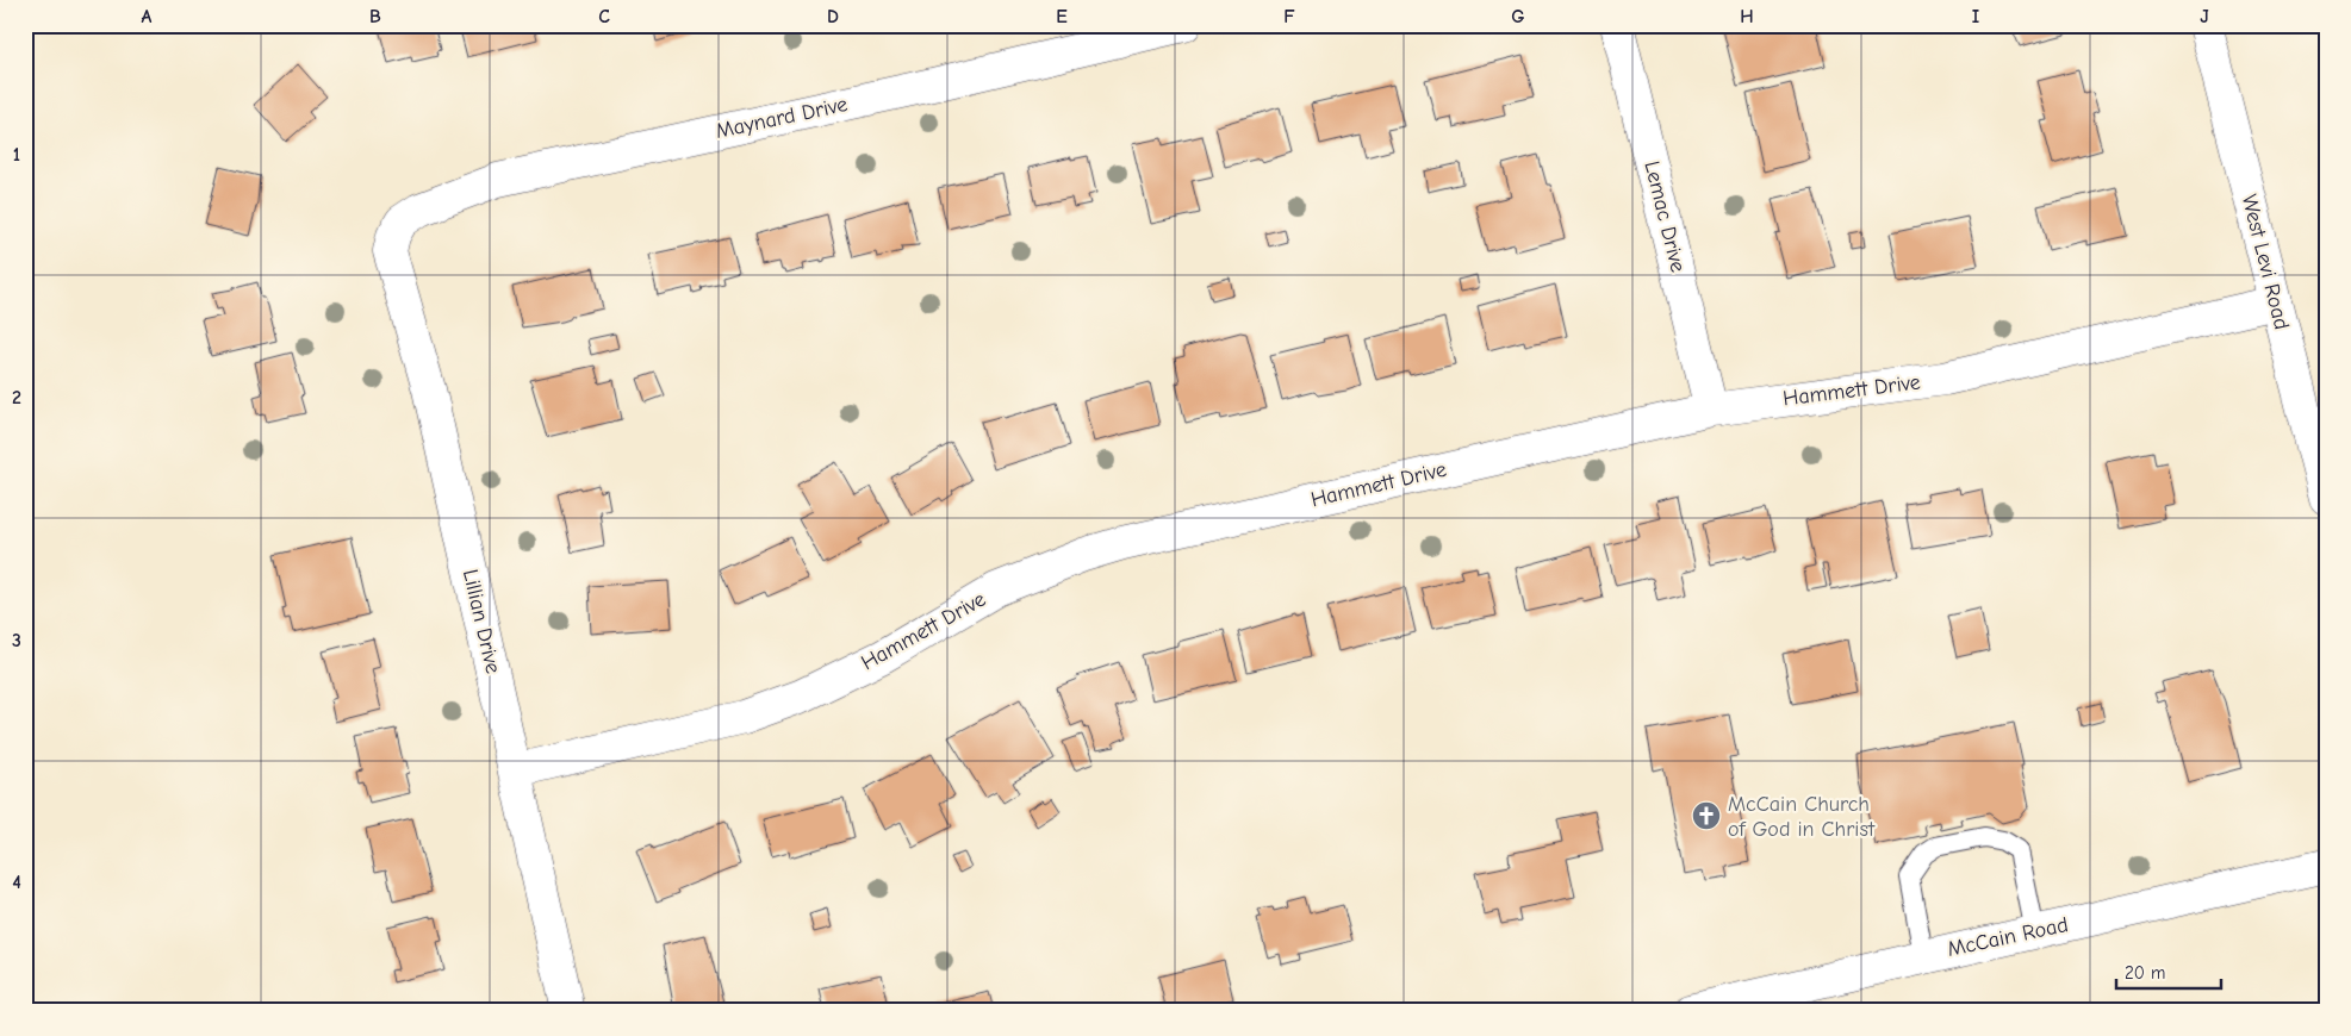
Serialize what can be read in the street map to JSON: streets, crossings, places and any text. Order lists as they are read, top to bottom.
{
  "streets": {
    "street": [
      "Maynard Drive",
      "Lemac Drive",
      "West Levi Road",
      "Hammett Drive",
      "Lillian Drive",
      "McCain Road"
    ]
  },
  "crossings": [
    ["Maynard Drive", "Lillian Drive"],
    ["Lemac Drive", "Hammett Drive"],
    ["West Levi Road", "Hammett Drive"],
    ["Hammett Drive", "Lillian Drive"]
  ],
  "places": {
    "church": ["McCain Church of God in Christ"]
  },
  "scale_bar": "20 m",
  "grid": {
    "columns": [
      "A",
      "B",
      "C",
      "D",
      "E",
      "F",
      "G",
      "H",
      "I",
      "J"
    ],
    "rows": [
      "1",
      "2",
      "3",
      "4"
    ]
  }
}
